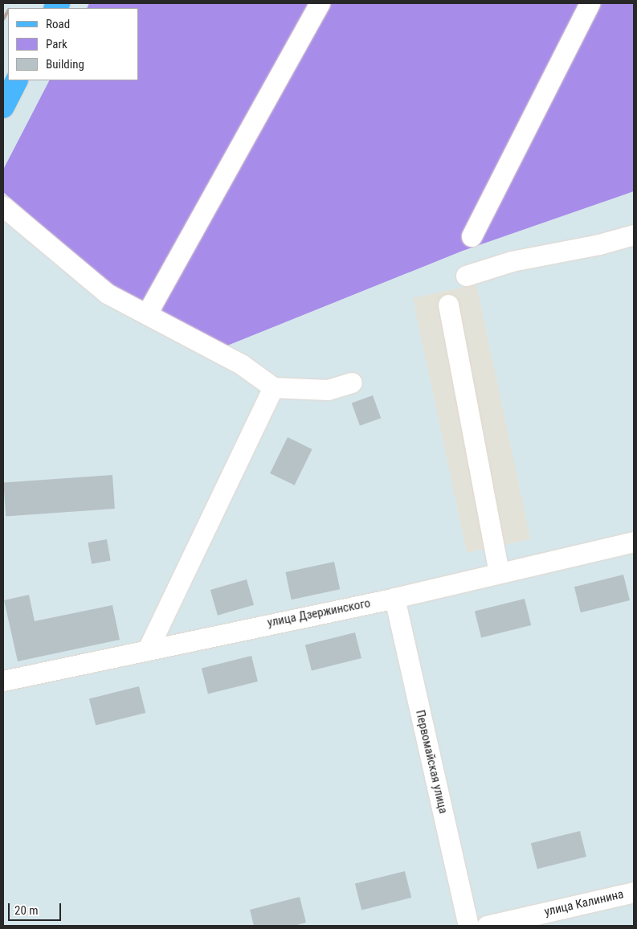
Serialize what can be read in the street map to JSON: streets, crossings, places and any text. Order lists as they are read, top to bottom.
{
  "streets": {
    "street": ["улица Дзержинского", "Первомайская улица", "улица Калинина"]
  },
  "crossings": [
    ["улица Дзержинского", "Первомайская улица"]
  ],
  "legend": ["Road", "Park", "Building"],
  "scale_bar": "20 m"
}
